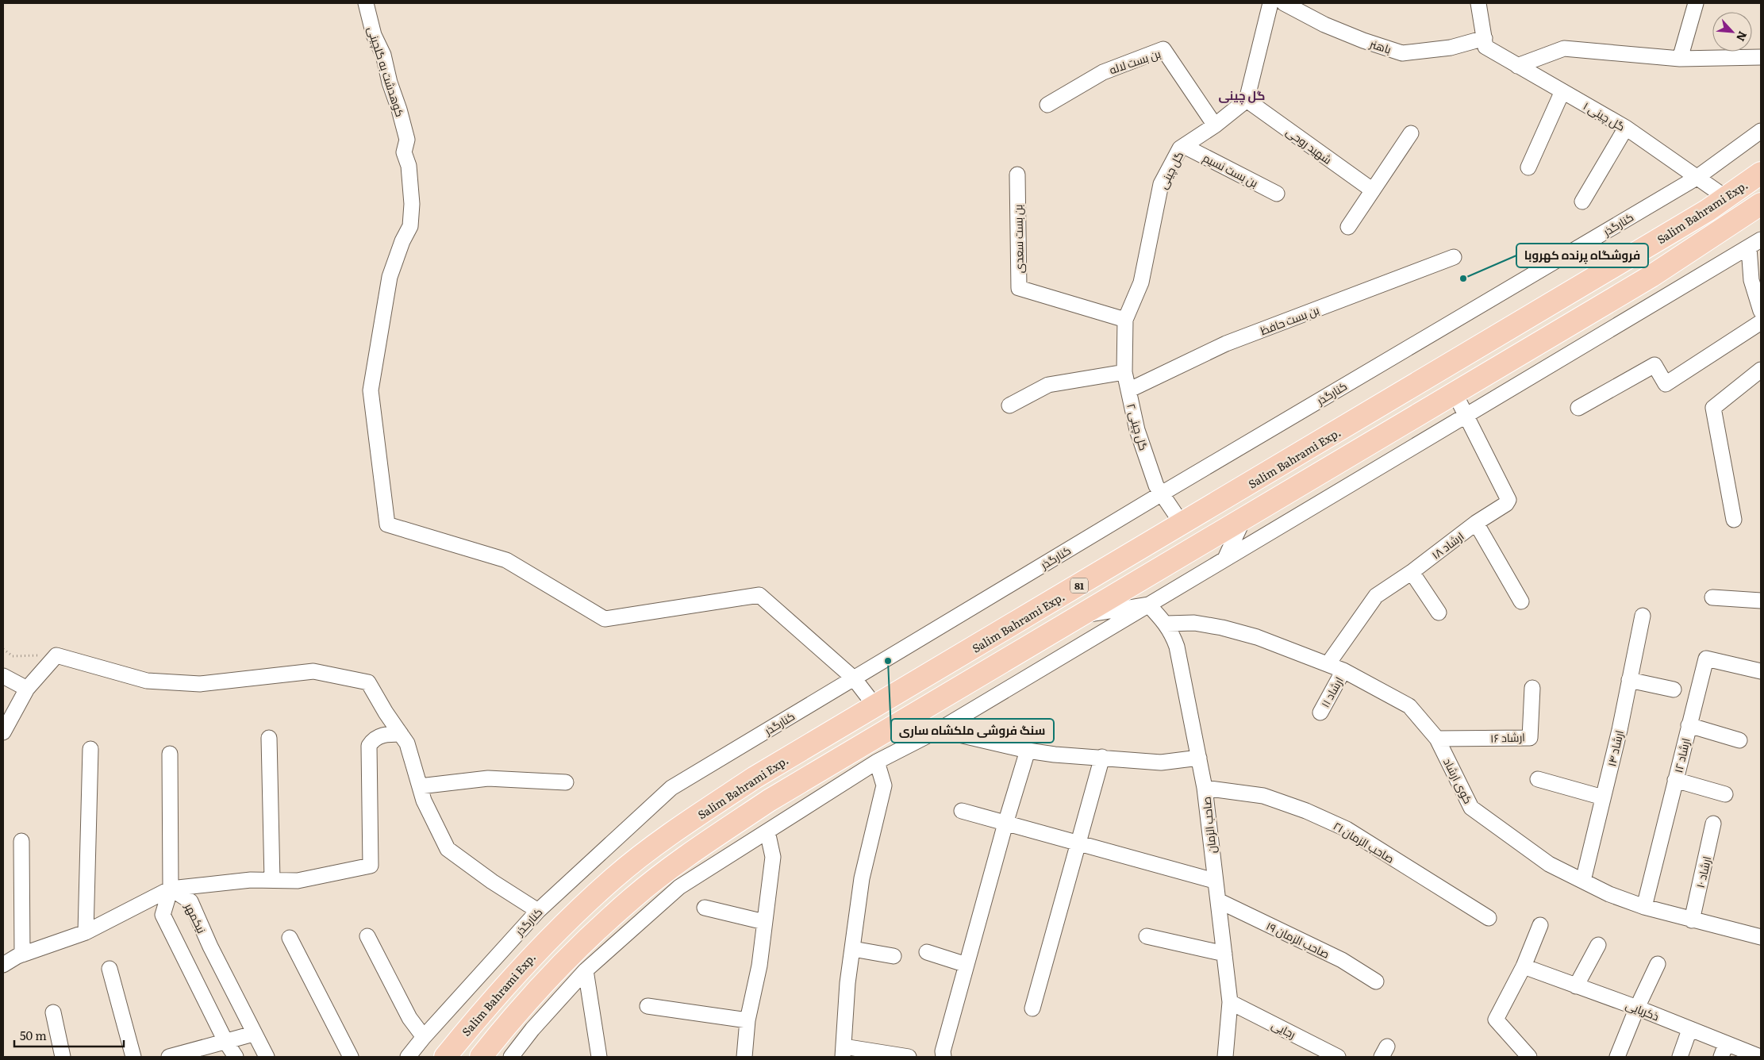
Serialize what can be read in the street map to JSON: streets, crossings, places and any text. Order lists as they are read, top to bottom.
{
  "streets": {
    "highway": ["Salim Bahrami Exp.", "81"],
    "street": [
      "باهنر",
      "بن بست لاله",
      "کوهدشت به گلچینی",
      "گل چینی ۱",
      "شهید روحی",
      "گل چینی",
      "بن بست نسیم",
      "کنارگذر",
      "بن بست سعدی",
      "بن بست حافظ",
      "گل چینی ۲",
      "ارشاد ۱۸",
      "ارشاد ۱۱",
      "ارشاد ۱۶",
      "ارشاد ۱۴",
      "ارشاد ۱۲",
      "کوی ارشاد",
      "صاحب الزمان",
      "صاحب الزمان ۲۱",
      "ارشاد ۱۰",
      "نیکمهر",
      "صاحب الزمان ۱۹",
      "ذکریایی",
      "رجایی"
    ]
  },
  "crossings": [
    ["باهنر", "گل چینی ۱"],
    ["بن بست لاله", "گل چینی"],
    ["کوهدشت به گلچینی", "کنارگذر"],
    ["گل چینی ۱", "Salim Bahrami Exp."],
    ["گل چینی ۱", "کنارگذر"],
    ["شهید روحی", "گل چینی"],
    ["گل چینی", "بن بست نسیم"],
    ["گل چینی", "بن بست سعدی"],
    ["گل چینی", "گل چینی ۲"],
    ["Salim Bahrami Exp.", "گل چینی ۲"],
    ["کنارگذر", "گل چینی ۲"],
    ["بن بست سعدی", "گل چینی ۲"],
    ["بن بست حافظ", "گل چینی ۲"],
    ["ارشاد ۱۸", "کوی ارشاد"],
    ["ارشاد ۱۱", "کوی ارشاد"],
    ["ارشاد ۱۶", "کوی ارشاد"],
    ["ارشاد ۱۴", "کوی ارشاد"],
    ["ارشاد ۱۲", "کوی ارشاد"],
    ["کوی ارشاد", "صاحب الزمان"],
    ["کوی ارشاد", "ارشاد ۱۰"],
    ["صاحب الزمان", "صاحب الزمان ۲۱"],
    ["صاحب الزمان", "صاحب الزمان ۱۹"],
    ["صاحب الزمان", "رجایی"]
  ],
  "districts": ["گل چینی"],
  "places": ["فروشگاه پرنده کهروبا", "سنگ فروشی ملکشاه ساری"],
  "scale_bar": "50 m",
  "north": "bottom right"
}
